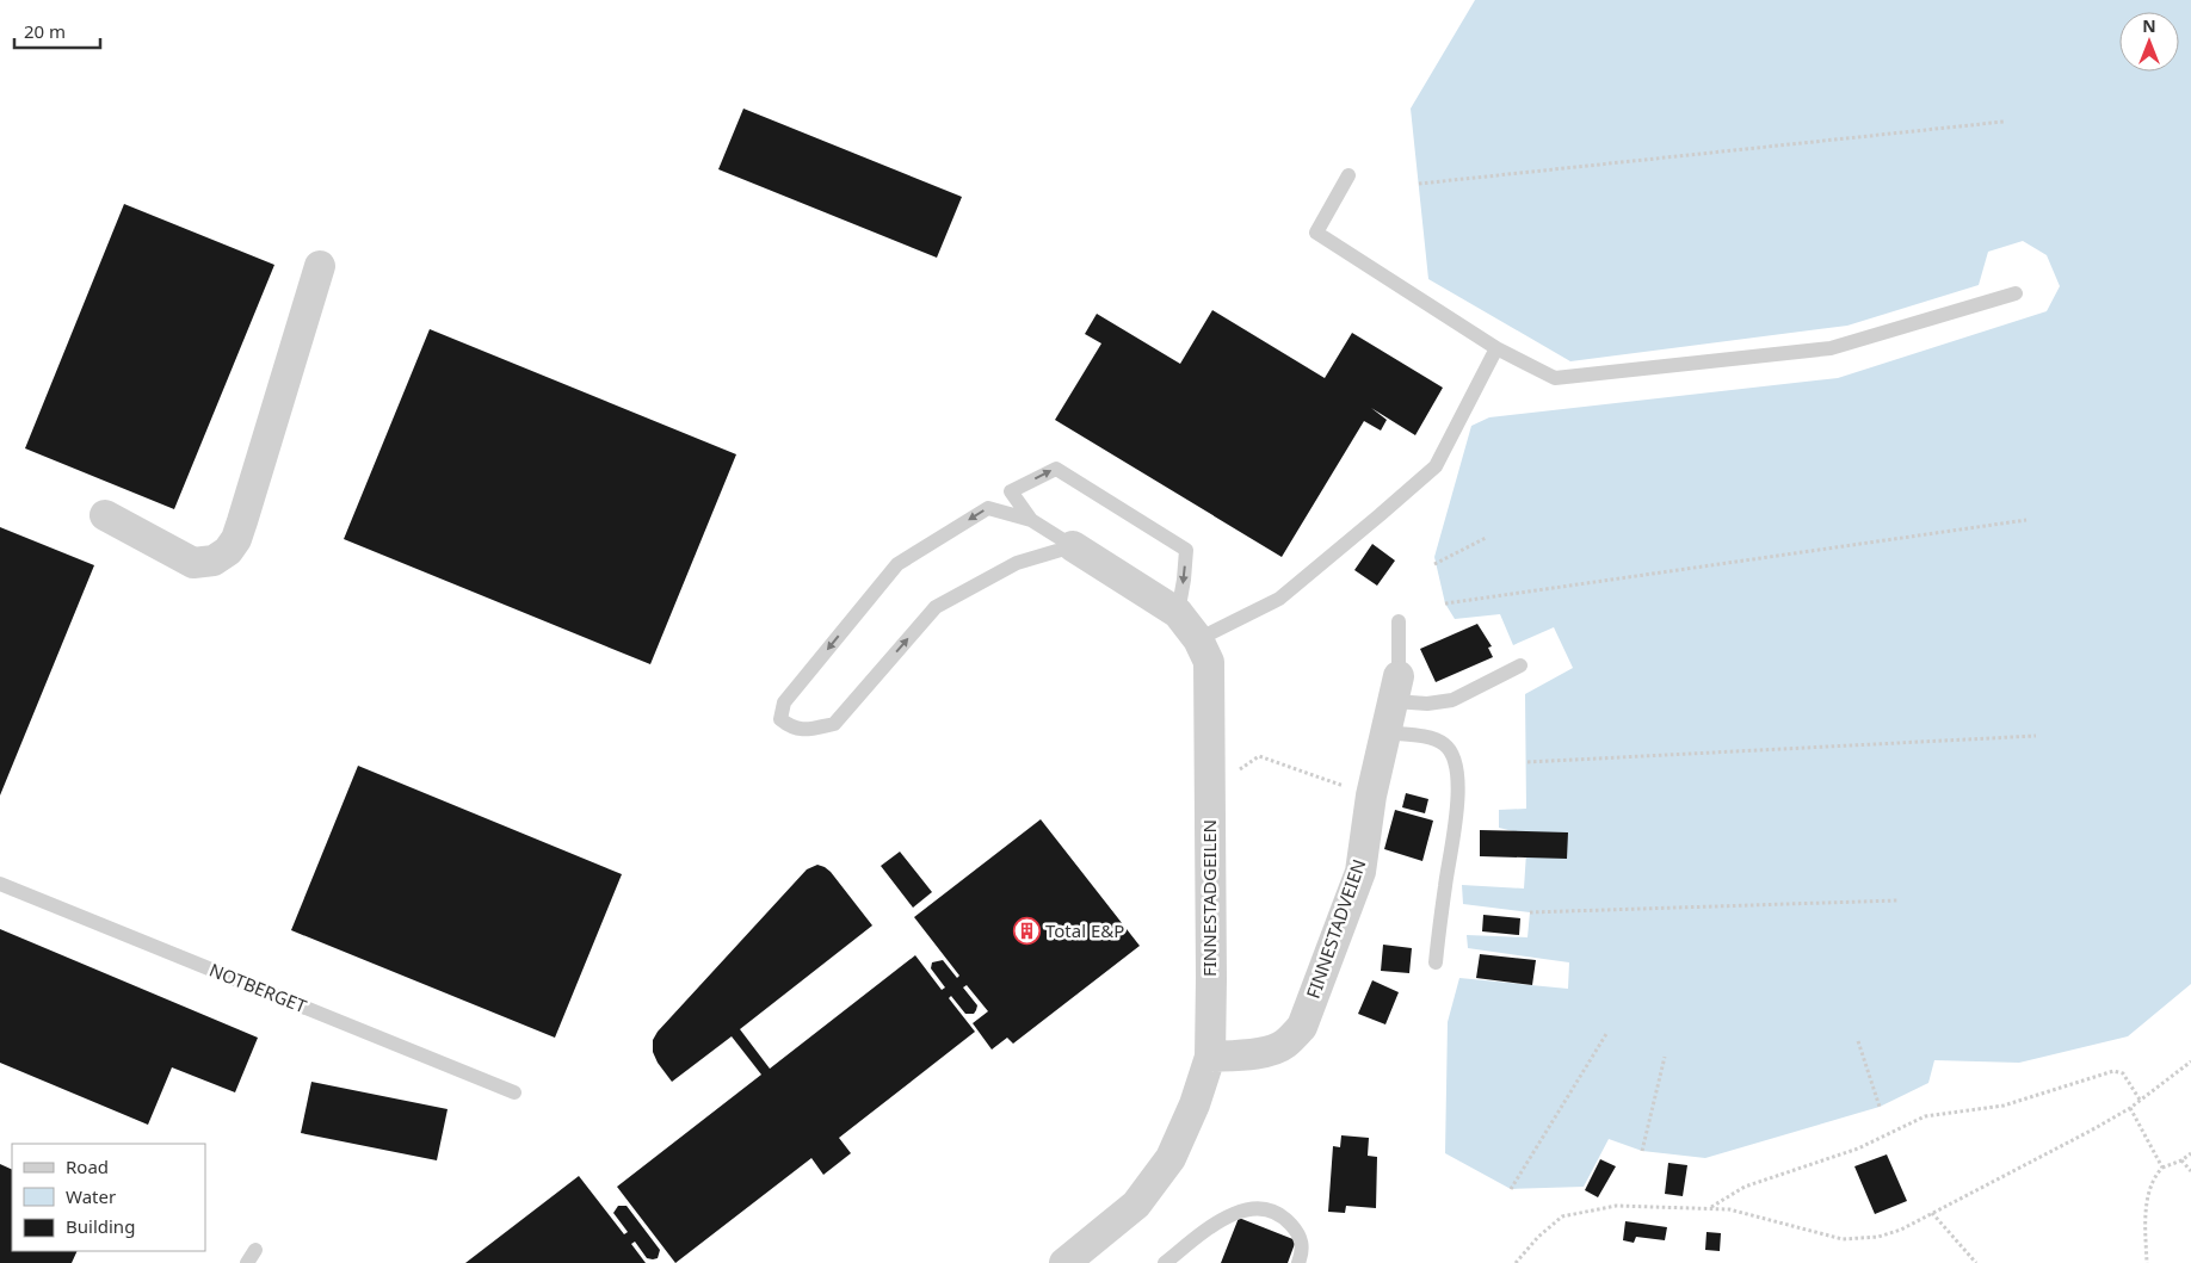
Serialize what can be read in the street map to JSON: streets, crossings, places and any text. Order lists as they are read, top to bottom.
{
  "streets": {
    "street": ["FINNESTADGEILEN", "FINNESTADVEIEN"],
    "lane": ["NOTBERGET"]
  },
  "crossings": [
    ["FINNESTADGEILEN", "FINNESTADVEIEN"]
  ],
  "places": {
    "building": ["Total E&P"]
  },
  "legend": ["Road", "Water", "Building"],
  "scale_bar": "20 m",
  "north": "top"
}
